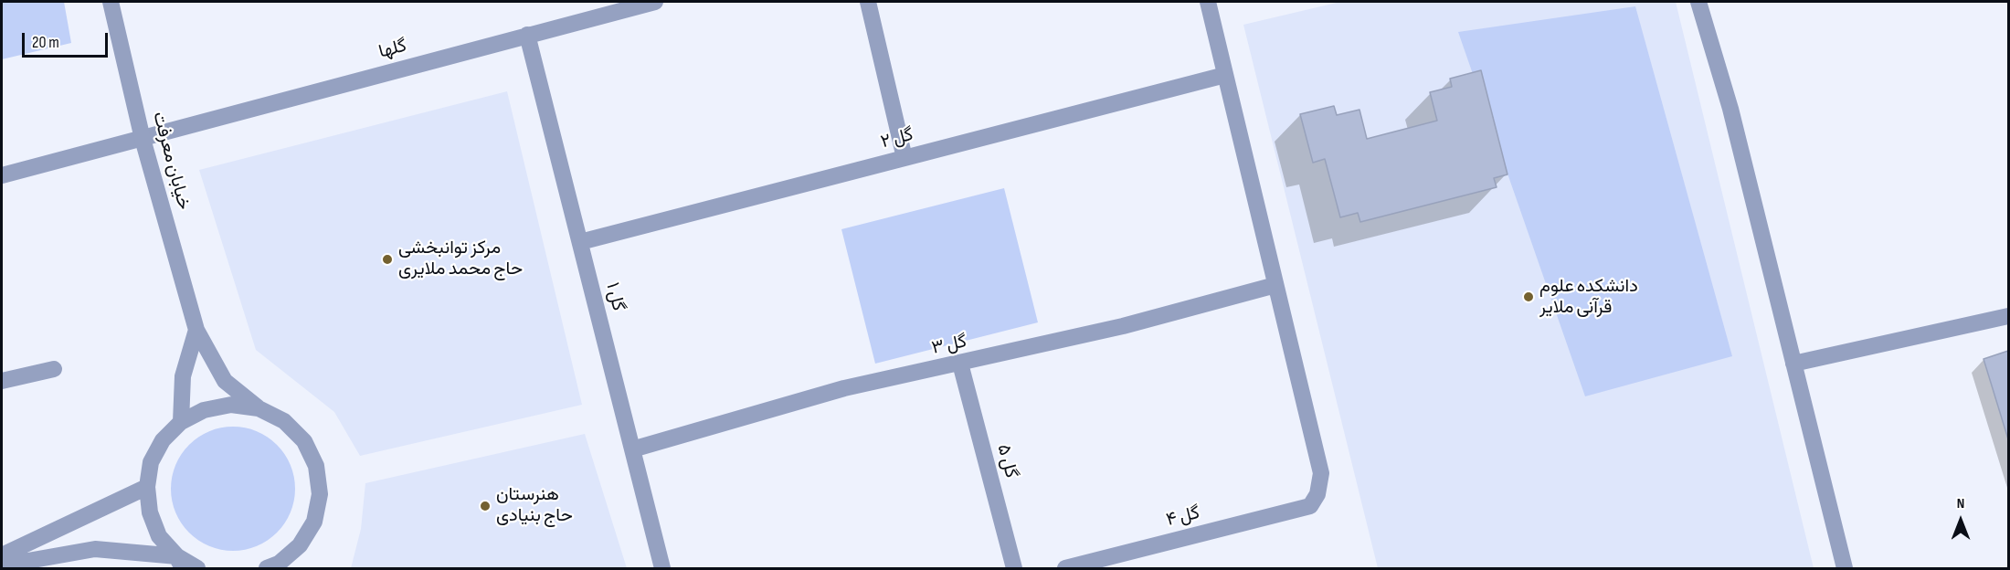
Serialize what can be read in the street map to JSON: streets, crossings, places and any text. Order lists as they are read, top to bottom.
{
  "streets": {
    "street": [
      "گلها",
      "گل ۲",
      "خیابان معرفت",
      "گل ۱",
      "گل ۳",
      "گل ۵",
      "گل ۴"
    ]
  },
  "crossings": [
    ["گلها", "خیابان معرفت"],
    ["گلها", "گل ۱"],
    ["گل ۲", "گل ۱"],
    ["گل ۱", "گل ۳"],
    ["گل ۳", "گل ۵"],
    ["گل ۳", "گل ۴"]
  ],
  "places": ["مرکز توانبخشی حاج محمد ملایری", "دانشکده علوم قرآنی ملایر", "هنرستان حاج بنیادی"],
  "scale_bar": "20 m",
  "north": "top"
}
